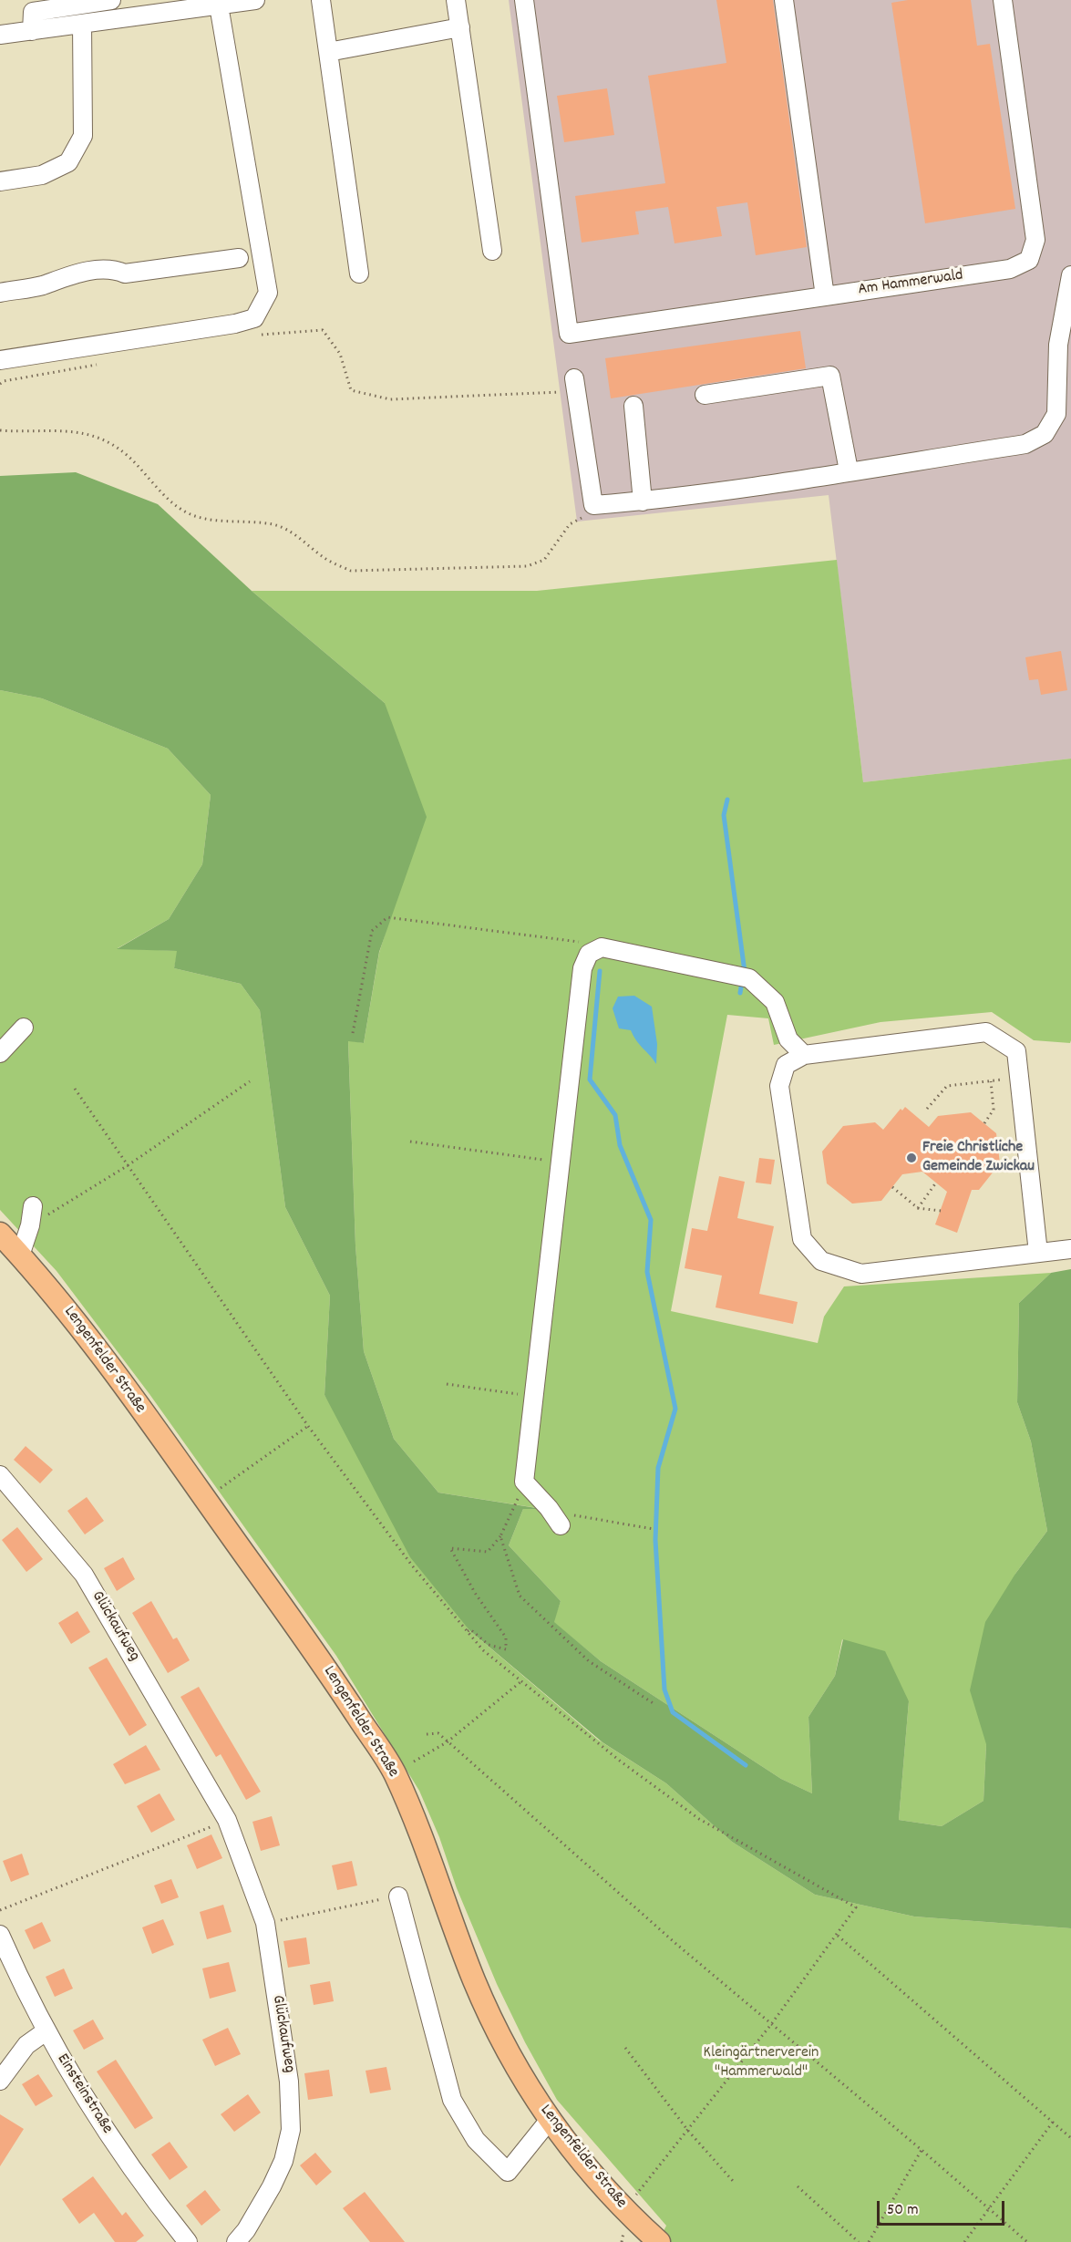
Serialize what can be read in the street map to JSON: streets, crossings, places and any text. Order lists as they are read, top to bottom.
{
  "streets": {
    "main road": ["Lengenfelder Straße"],
    "street": ["Am Hammerwald", "Glückaufweg", "Einsteinstraße"]
  },
  "parks": ["Kleingärtnerverein \"Hammerwald\""],
  "places": ["Freie Christliche Gemeinde Zwickau"],
  "scale_bar": "50 m"
}
